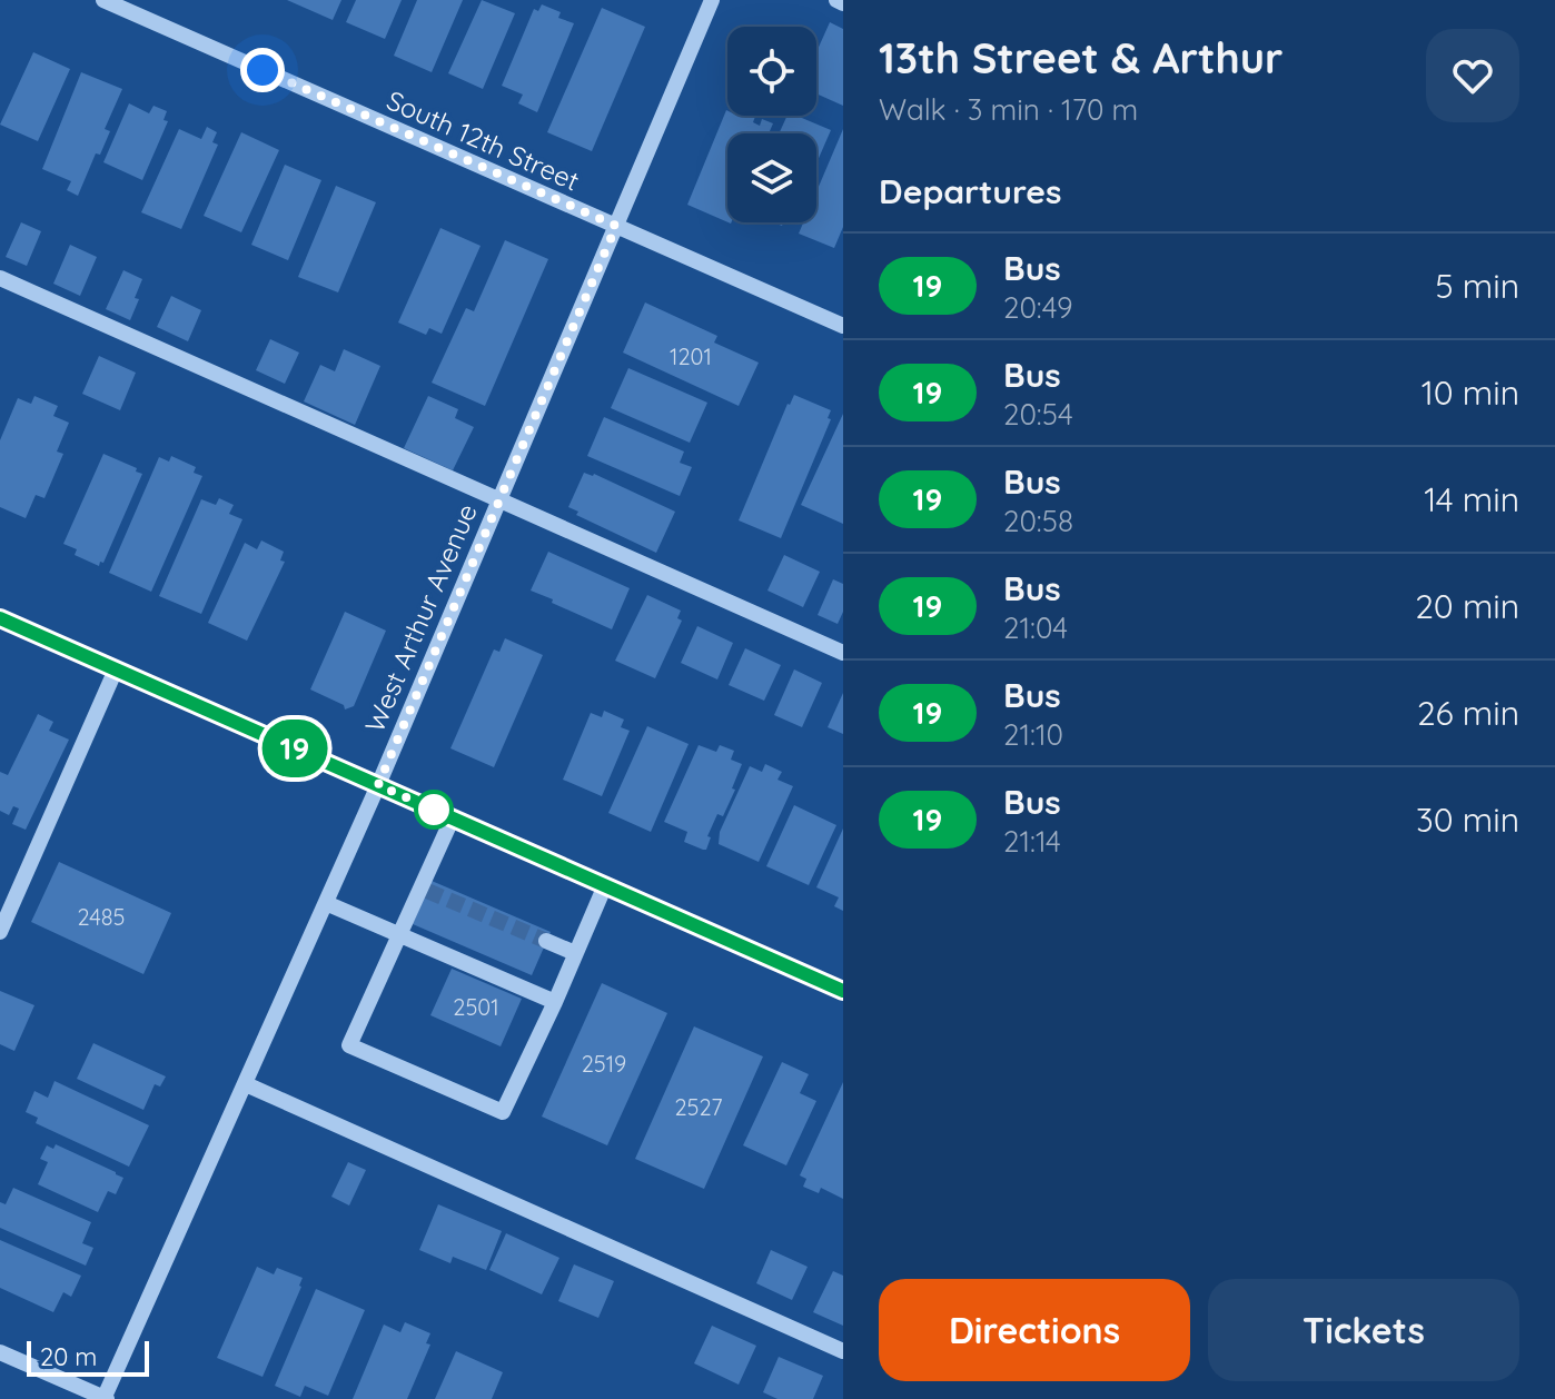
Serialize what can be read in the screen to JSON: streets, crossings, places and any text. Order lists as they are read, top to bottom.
{
  "streets": {
    "street": ["South 12th Street", "West Arthur Avenue"]
  },
  "crossings": [
    ["South 12th Street", "West Arthur Avenue"]
  ],
  "lines": ["bus line 19"],
  "house_numbers": [
    "1201",
    "2485",
    "2501",
    "2519",
    "2527"
  ],
  "scale_bar": "20 m",
  "page": {
    "on_map": "19",
    "heading": [
      ["13th Street & Arthur", "Walk · 3 min · 170 m"],
      "Departures"
    ],
    "list": [
      {
        "mark": "19",
        "name": "Bus",
        "note": "20:49",
        "value": "5 min"
      },
      {
        "mark": "19",
        "name": "Bus",
        "note": "20:54",
        "value": "10 min"
      },
      {
        "mark": "19",
        "name": "Bus",
        "note": "20:58",
        "value": "14 min"
      },
      {
        "mark": "19",
        "name": "Bus",
        "note": "21:04",
        "value": "20 min"
      },
      {
        "mark": "19",
        "name": "Bus",
        "note": "21:10",
        "value": "26 min"
      },
      {
        "mark": "19",
        "name": "Bus",
        "note": "21:14",
        "value": "30 min"
      }
    ],
    "buttons": ["Directions", "Tickets"],
    "scale": "20 m"
  }
}
